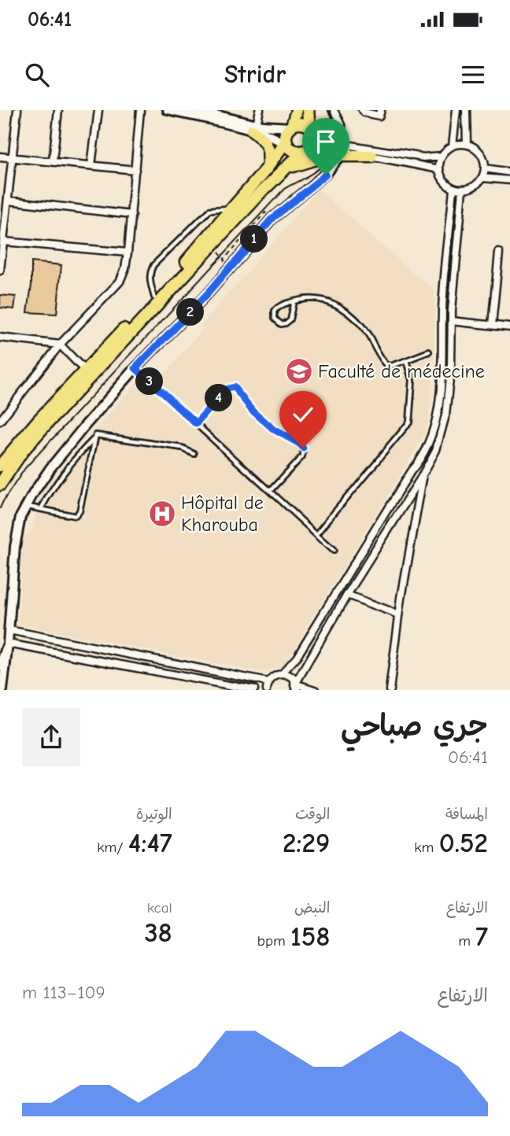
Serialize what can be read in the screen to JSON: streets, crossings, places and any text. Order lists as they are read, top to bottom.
{
  "places": {
    "school or university": ["Faculté de médecine"],
    "hospital": ["Hôpital de Kharouba"]
  },
  "page": {
    "status": "06:41",
    "header": "Stridr",
    "pins": [
      "1",
      "2",
      "3",
      "4"
    ],
    "heading": ["جري صباحي", "06:41"],
    "stats": [
      ["المسافة", "0.52 km"],
      ["الوقت", "2:29"],
      ["الوتيرة", "4:47 /km"],
      ["الارتفاع", "7 m"],
      ["النبض", "158 bpm"],
      ["kcal", "38"]
    ],
    "chart": ["الارتفاع", "109–113 m"]
  }
}
